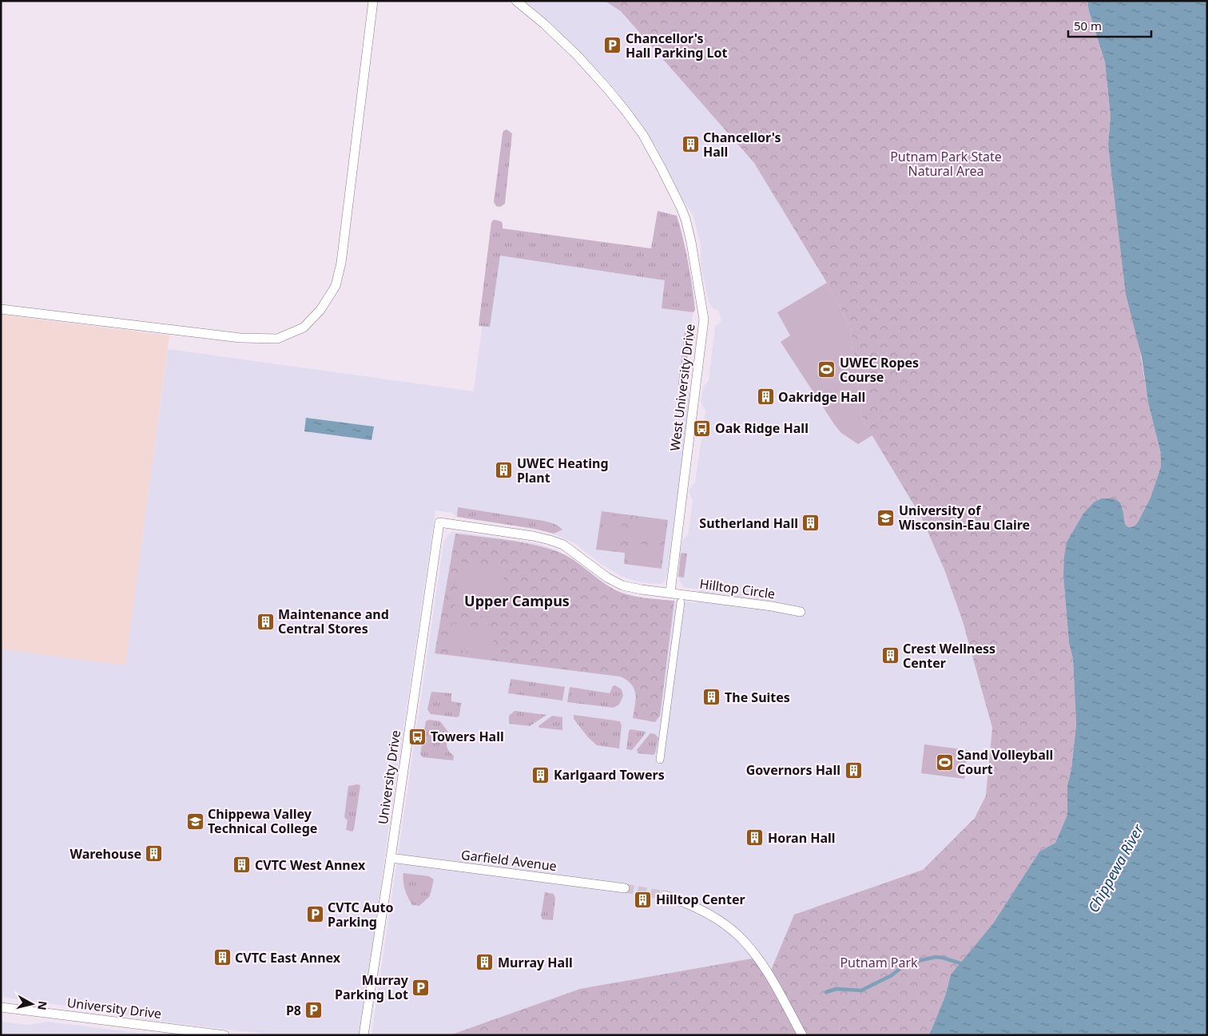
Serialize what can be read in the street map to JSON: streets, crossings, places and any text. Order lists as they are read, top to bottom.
{
  "streets": {
    "street": [
      "West University Drive",
      "Hilltop Circle",
      "University Drive",
      "Garfield Avenue"
    ]
  },
  "crossings": [
    ["West University Drive", "Hilltop Circle"],
    ["West University Drive", "University Drive"],
    ["Hilltop Circle", "University Drive"],
    ["University Drive", "Garfield Avenue"]
  ],
  "districts": ["Upper Campus"],
  "water": ["Chippewa River"],
  "parks": ["Putnam Park State Natural Area", "Putnam Park"],
  "places": {
    "parking": [
      "Chancellor's Hall Parking Lot",
      "CVTC Auto Parking",
      "Murray Parking Lot",
      "P8"
    ],
    "building": [
      "Chancellor's Hall",
      "Oakridge Hall",
      "UWEC Heating Plant",
      "Sutherland Hall",
      "Maintenance and Central Stores",
      "Crest Wellness Center",
      "The Suites",
      "Governors Hall",
      "Karlgaard Towers",
      "Horan Hall",
      "Warehouse",
      "CVTC West Annex",
      "Hilltop Center",
      "CVTC East Annex",
      "Murray Hall"
    ],
    "sports": ["UWEC Ropes Course", "Sand Volleyball Court"],
    "bus stop": ["Oak Ridge Hall", "Towers Hall"],
    "school or university": ["University of Wisconsin-Eau Claire", "Chippewa Valley Technical College"]
  },
  "scale_bar": "50 m",
  "north": "right"
}
